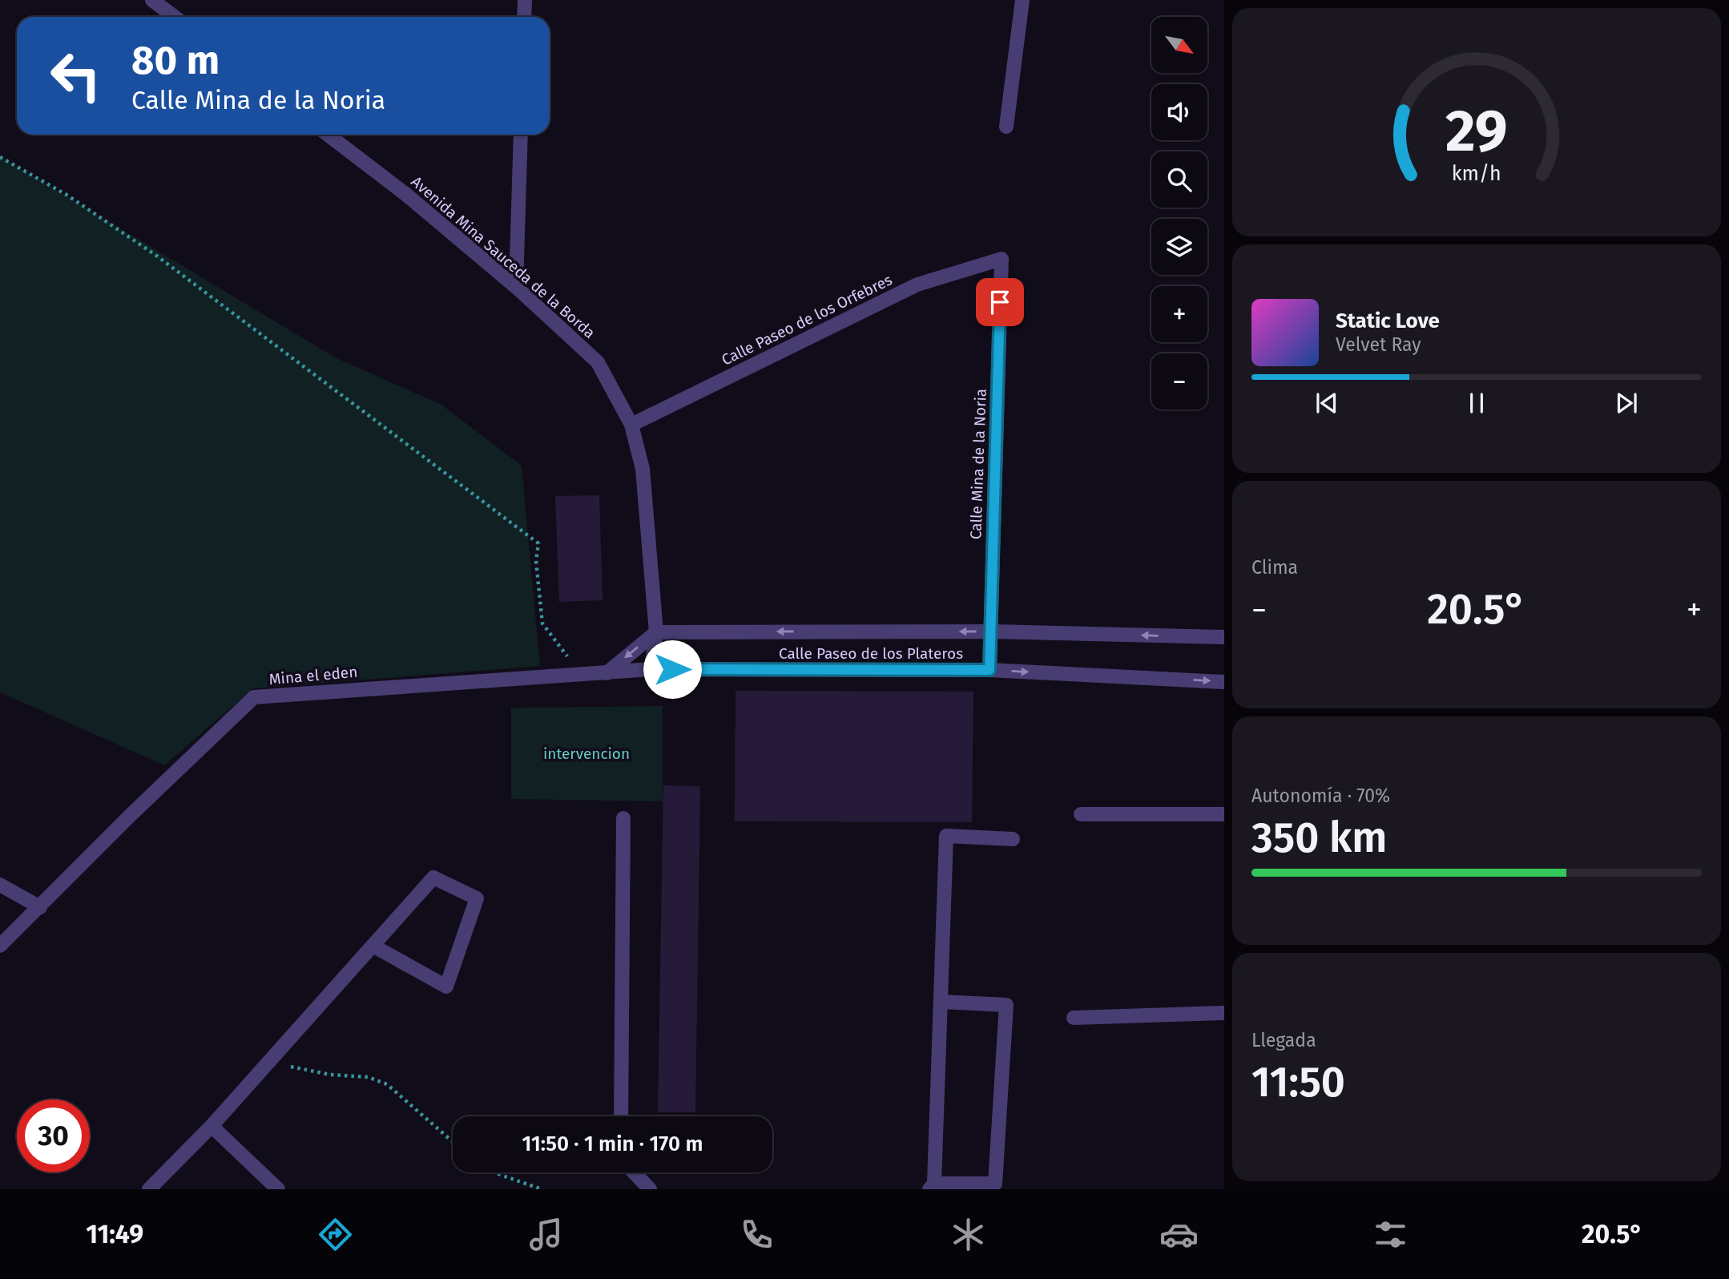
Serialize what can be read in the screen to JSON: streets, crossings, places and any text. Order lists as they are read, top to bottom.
{
  "streets": {
    "street": [
      "Avenida Mina Sauceda de la Borda",
      "Calle Paseo de los Orfebres",
      "Calle Mina de la Noria",
      "Calle Paseo de los Plateros",
      "Mina el eden"
    ]
  },
  "crossings": [
    ["Avenida Mina Sauceda de la Borda", "Calle Paseo de los Orfebres"],
    ["Avenida Mina Sauceda de la Borda", "Calle Paseo de los Plateros"],
    ["Avenida Mina Sauceda de la Borda", "Mina el eden"],
    ["Calle Paseo de los Orfebres", "Calle Mina de la Noria"],
    ["Calle Mina de la Noria", "Calle Paseo de los Plateros"],
    ["Calle Paseo de los Plateros", "Mina el eden"]
  ],
  "parks": ["intervencion"],
  "north": "bottom right",
  "page": {
    "map_buttons": ["+", "−"],
    "turn": ["80 m", "Calle Mina de la Noria"],
    "song": ["Static Love", "Velvet Ray"],
    "tile": [
      "Clima",
      ["Autonomía · 70%", "350 km"],
      ["Llegada", "11:50"]
    ],
    "heat": ["−", "20.5°", "+"],
    "limit": "30",
    "trip": "11:50 · 1 min · 170 m",
    "tabs": ["11:49", "20.5°"],
    "gauge": ["29", "km/h"]
  }
}
